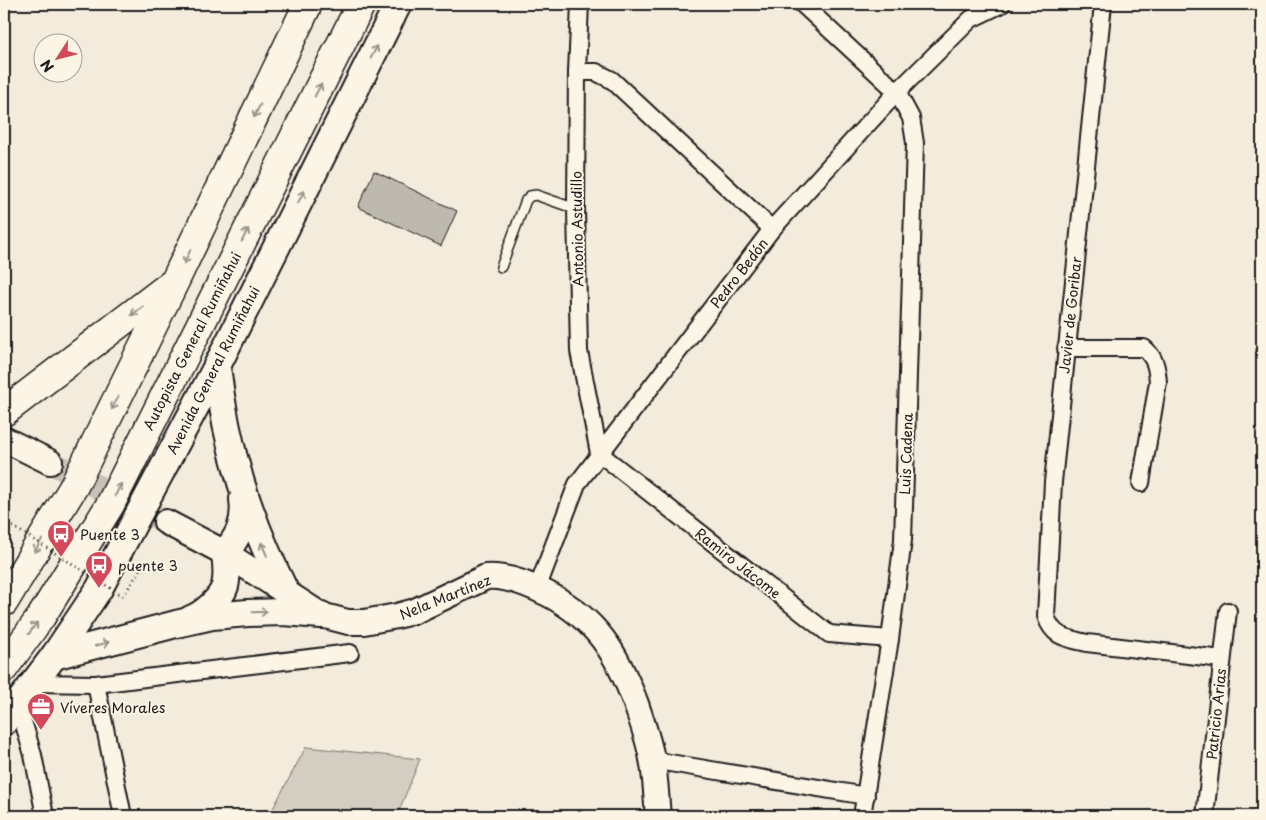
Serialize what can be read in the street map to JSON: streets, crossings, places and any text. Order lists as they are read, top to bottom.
{
  "streets": {
    "highway": ["Autopista General Rumiñahui"],
    "main road": ["Avenida General Rumiñahui", "Nela Martínez"],
    "street": [
      "Antonio Astudillo",
      "Pedro Bedón",
      "Javier de Goribar",
      "Luis Cadena",
      "Ramiro Jácome",
      "Patricio Arias"
    ]
  },
  "crossings": [
    ["Antonio Astudillo", "Pedro Bedón"],
    ["Antonio Astudillo", "Ramiro Jácome"],
    ["Pedro Bedón", "Luis Cadena"],
    ["Pedro Bedón", "Ramiro Jácome"],
    ["Pedro Bedón", "Nela Martínez"],
    ["Javier de Goribar", "Patricio Arias"],
    ["Luis Cadena", "Ramiro Jácome"]
  ],
  "one_way": ["Avenida General Rumiñahui"],
  "places": {
    "bus stop": ["Puente 3", "puente 3"],
    "office": ["Víveres Morales"]
  },
  "north": "bottom left"
}
